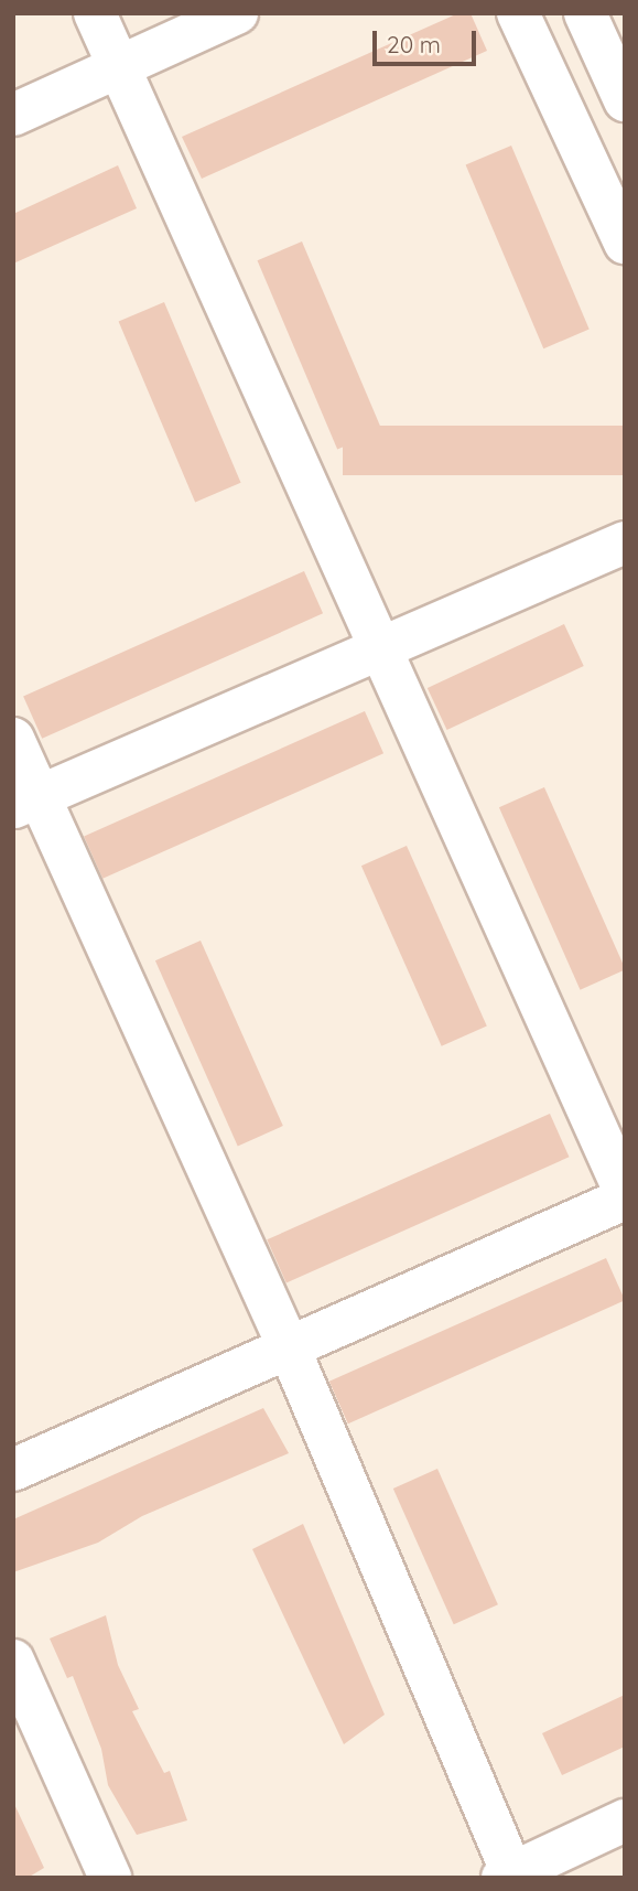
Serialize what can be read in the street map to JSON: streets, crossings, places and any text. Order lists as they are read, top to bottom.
{
  "scale_bar": "20 m"
}
